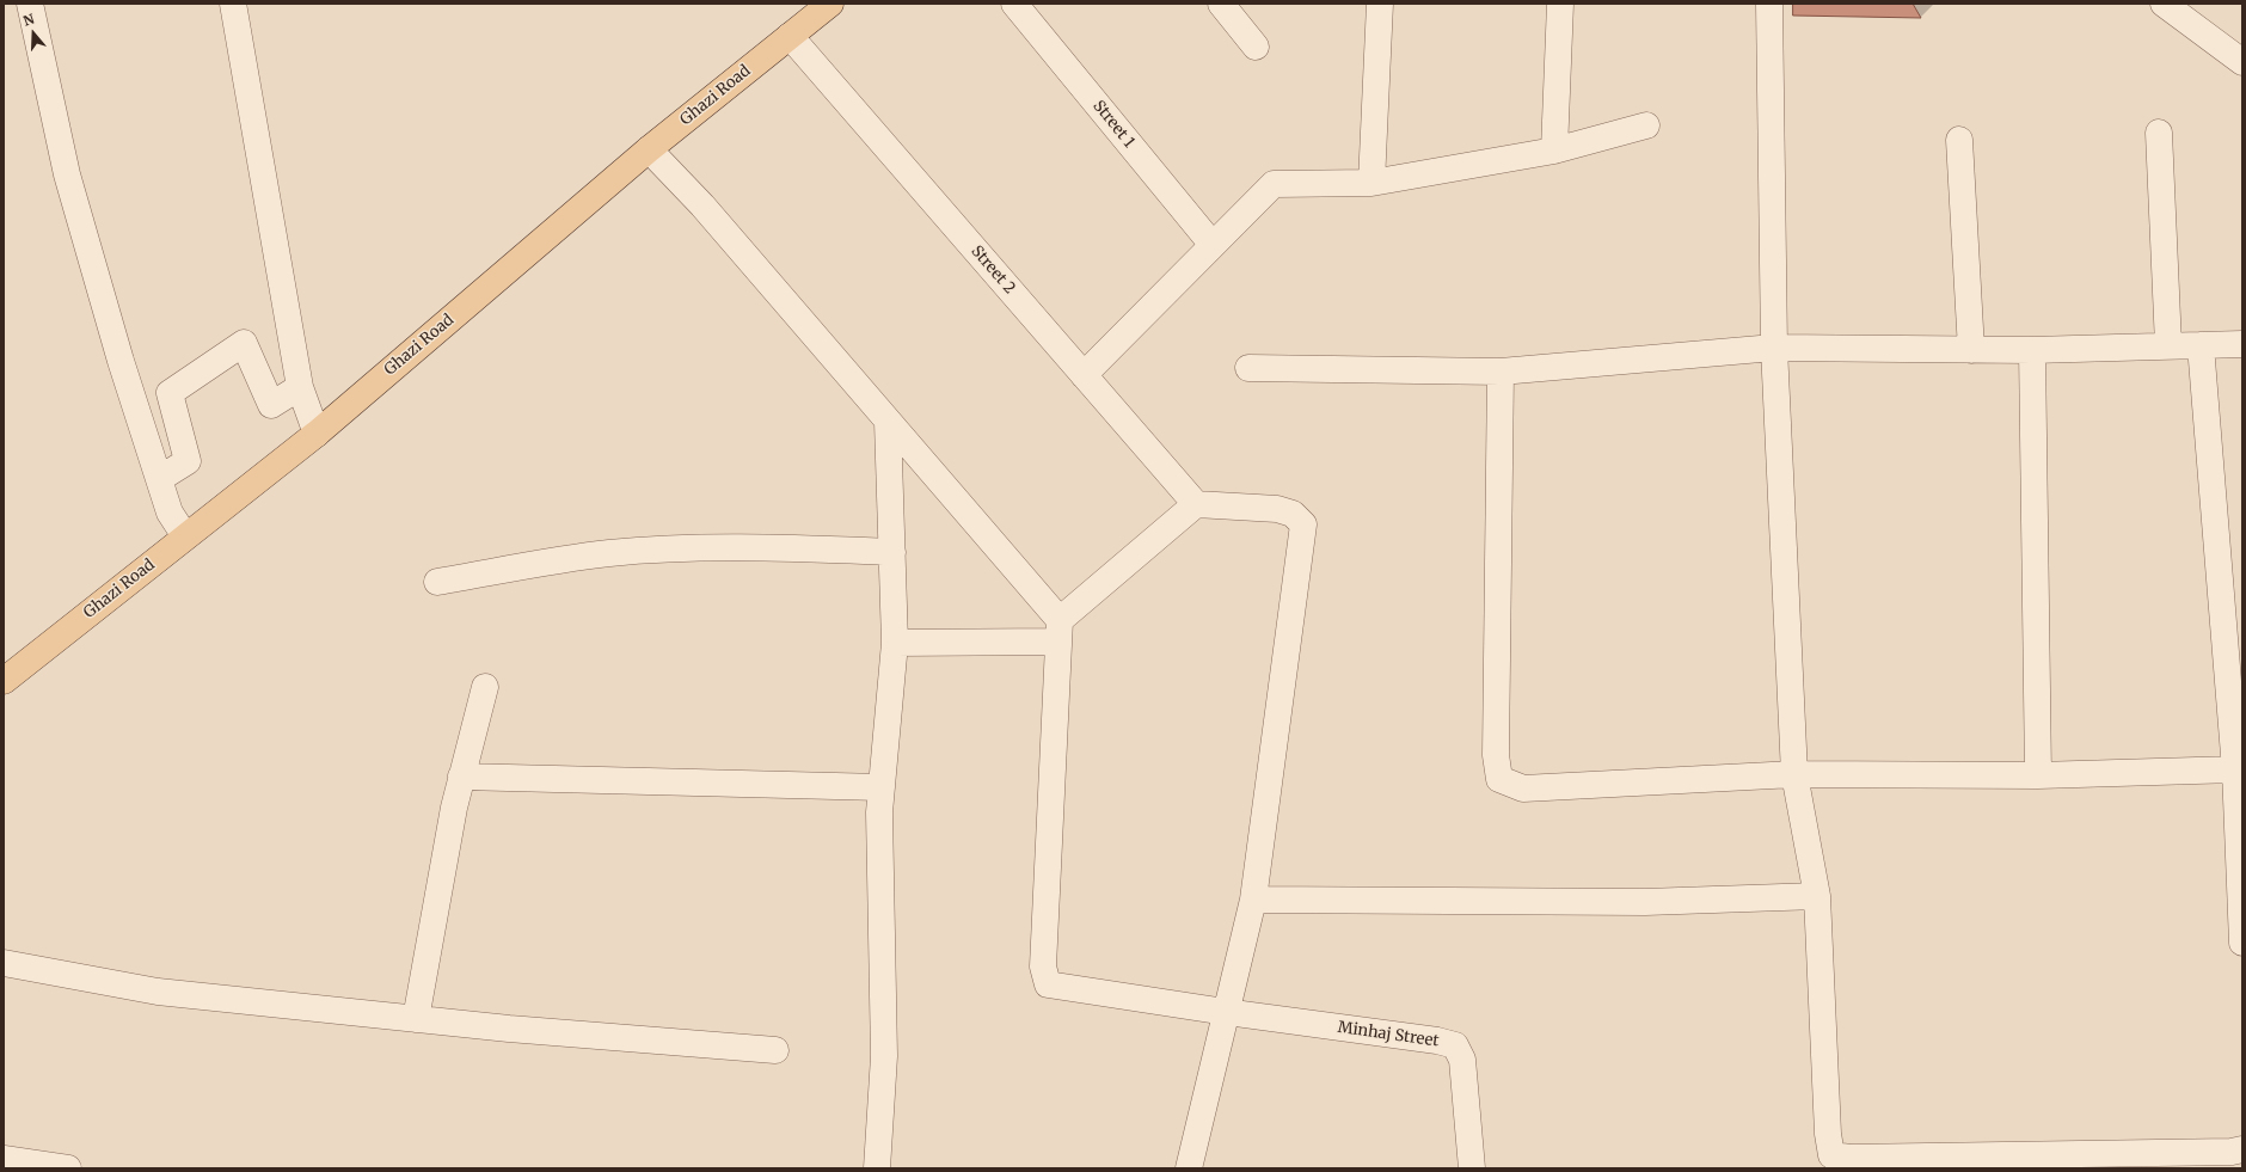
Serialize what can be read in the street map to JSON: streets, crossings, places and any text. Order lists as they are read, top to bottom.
{
  "streets": {
    "main road": ["Ghazi Road"],
    "street": ["Street 1", "Street 2", "Minhaj Street"]
  },
  "crossings": [
    ["Ghazi Road", "Street 2"]
  ],
  "north": "top"
}
